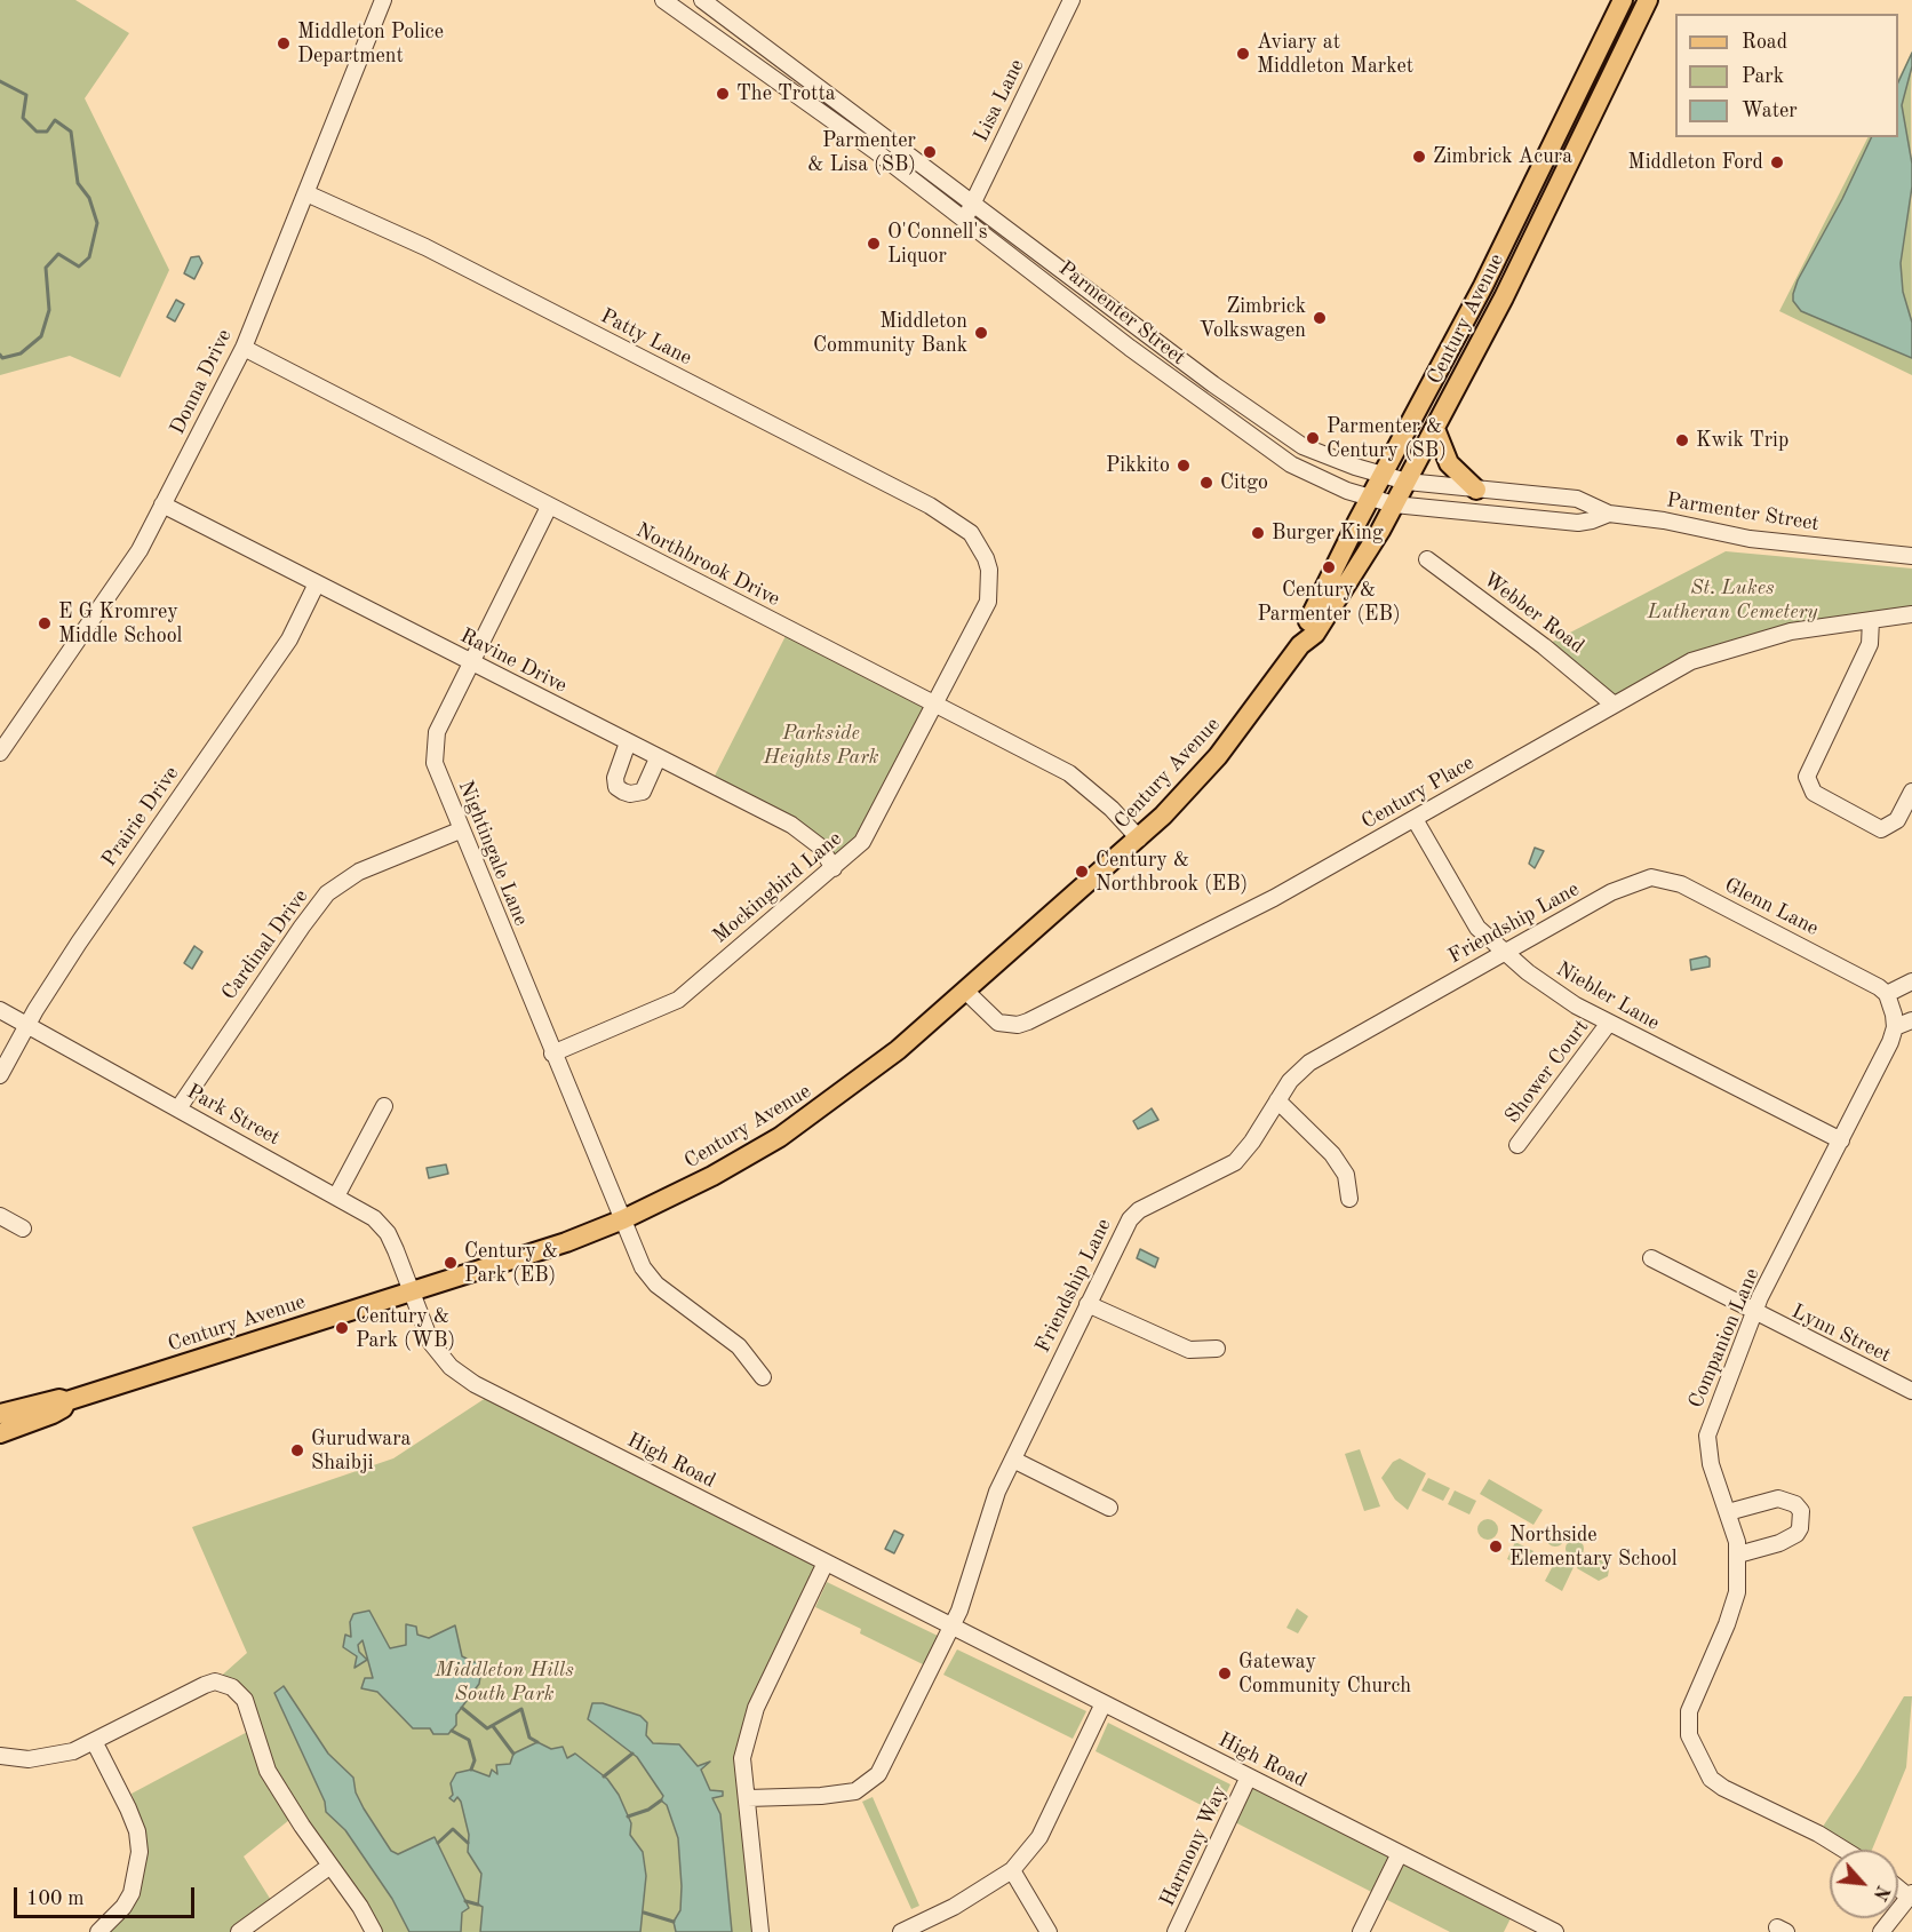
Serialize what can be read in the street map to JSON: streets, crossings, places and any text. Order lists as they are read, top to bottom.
{
  "streets": {
    "main road": ["Century Avenue"],
    "street": [
      "Lisa Lane",
      "Parmenter Street",
      "Patty Lane",
      "Donna Drive",
      "Northbrook Drive",
      "Webber Road",
      "Ravine Drive",
      "Century Place",
      "Prairie Drive",
      "Nightingale Lane",
      "Mockingbird Lane",
      "Glenn Lane",
      "Friendship Lane",
      "Cardinal Drive",
      "Niebler Lane",
      "Shower Court",
      "Park Street",
      "Lynn Street",
      "Companion Lane",
      "High Road",
      "Harmony Way"
    ]
  },
  "crossings": [
    ["Lisa Lane", "Parmenter Street"],
    ["Parmenter Street", "Century Avenue"],
    ["Century Avenue", "Northbrook Drive"],
    ["Century Avenue", "Century Place"],
    ["Century Avenue", "Nightingale Lane"],
    ["Century Avenue", "Park Street"],
    ["Century Avenue", "High Road"],
    ["Patty Lane", "Donna Drive"],
    ["Patty Lane", "Mockingbird Lane"],
    ["Donna Drive", "Northbrook Drive"],
    ["Donna Drive", "Ravine Drive"],
    ["Northbrook Drive", "Nightingale Lane"],
    ["Northbrook Drive", "Mockingbird Lane"],
    ["Webber Road", "Century Place"],
    ["Ravine Drive", "Prairie Drive"],
    ["Ravine Drive", "Nightingale Lane"],
    ["Ravine Drive", "Mockingbird Lane"],
    ["Century Place", "Niebler Lane"],
    ["Prairie Drive", "Park Street"],
    ["Nightingale Lane", "Mockingbird Lane"],
    ["Nightingale Lane", "Cardinal Drive"],
    ["Glenn Lane", "Friendship Lane"],
    ["Friendship Lane", "Niebler Lane"],
    ["Friendship Lane", "High Road"],
    ["Cardinal Drive", "Park Street"],
    ["Niebler Lane", "Shower Court"],
    ["Niebler Lane", "Companion Lane"],
    ["Park Street", "High Road"],
    ["Lynn Street", "Companion Lane"],
    ["High Road", "Harmony Way"]
  ],
  "parks": ["St. Lukes Lutheran Cemetery", "Parkside Heights Park", "Middleton Hills South Park"],
  "places": [
    "Middleton Police Department",
    "Aviary at Middleton Market",
    "The Trotta",
    "Parmenter & Lisa (SB)",
    "Zimbrick Acura",
    "Middleton Ford",
    "O'Connell's Liquor",
    "Zimbrick Volkswagen",
    "Middleton Community Bank",
    "Parmenter & Century (SB)",
    "Kwik Trip",
    "Pikkito",
    "Citgo",
    "Burger King",
    "Century & Parmenter (EB)",
    "E G Kromrey Middle School",
    "Century & Northbrook (EB)",
    "Century & Park (EB)",
    "Century & Park (WB)",
    "Gurudwara Shaibji",
    "Northside Elementary School",
    "Gateway Community Church"
  ],
  "legend": ["Road", "Park", "Water"],
  "scale_bar": "100 m",
  "north": "bottom right"
}
